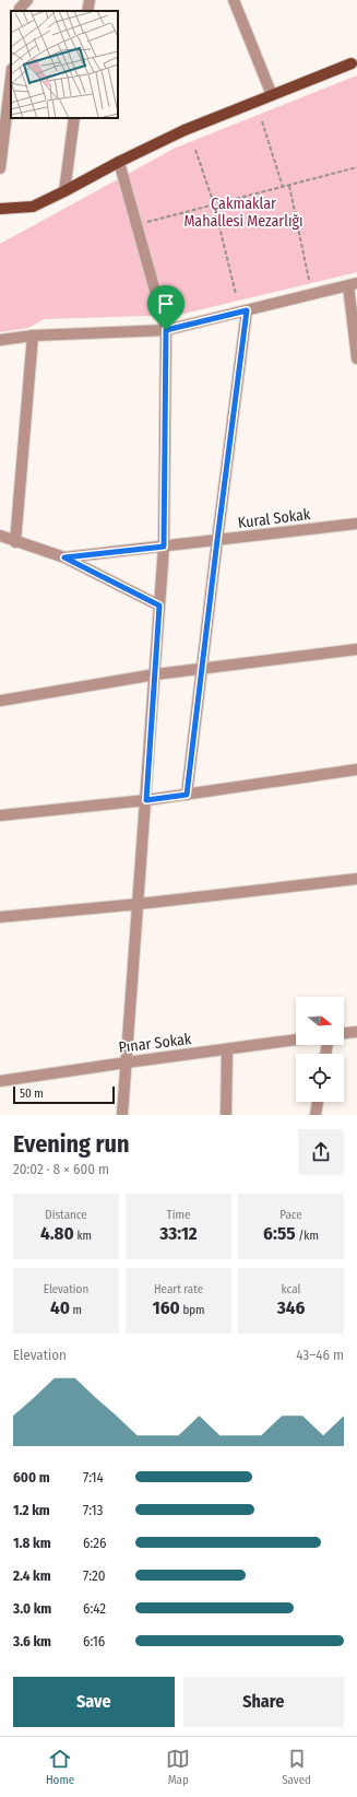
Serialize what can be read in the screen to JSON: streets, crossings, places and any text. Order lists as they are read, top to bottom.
{
  "streets": {
    "street": ["Kural Sokak", "Pınar Sokak"]
  },
  "parks": ["Çakmaklar Mahallesi Mezarlığı"],
  "scale_bar": "50 m",
  "north": "right",
  "page": {
    "scale": "50 m",
    "heading": ["Evening run", "20:02 · 8 × 600 m"],
    "stats": [
      ["Distance", "4.80 km"],
      ["Time", "33:12"],
      ["Pace", "6:55 /km"],
      ["Elevation", "40 m"],
      ["Heart rate", "160 bpm"],
      ["kcal", "346"]
    ],
    "chart": ["Elevation", "43–46 m"],
    "list": [
      {
        "name": "600 m",
        "note": "7:14"
      },
      {
        "name": "1.2 km",
        "note": "7:13"
      },
      {
        "name": "1.8 km",
        "note": "6:26"
      },
      {
        "name": "2.4 km",
        "note": "7:20"
      },
      {
        "name": "3.0 km",
        "note": "6:42"
      },
      {
        "name": "3.6 km",
        "note": "6:16"
      }
    ],
    "buttons": ["Save", "Share"],
    "tabs": ["Home", "Map", "Saved"]
  }
}
